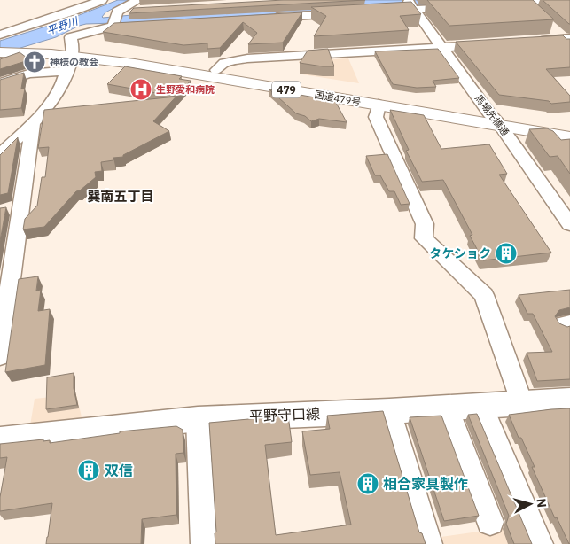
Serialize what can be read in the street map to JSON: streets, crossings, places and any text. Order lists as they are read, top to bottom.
{
  "streets": {
    "highway": ["479", "国道479号"],
    "main road": ["平野守口線"],
    "street": ["馬場先橋通"]
  },
  "crossings": [
    ["国道479号", "馬場先橋通"]
  ],
  "districts": ["巽南五丁目"],
  "water": ["平野川"],
  "places": {
    "church": ["神様の教会"],
    "hospital": ["生野愛和病院"],
    "building": ["タケショク", "双信", "相合家具製作"]
  },
  "north": "right"
}
